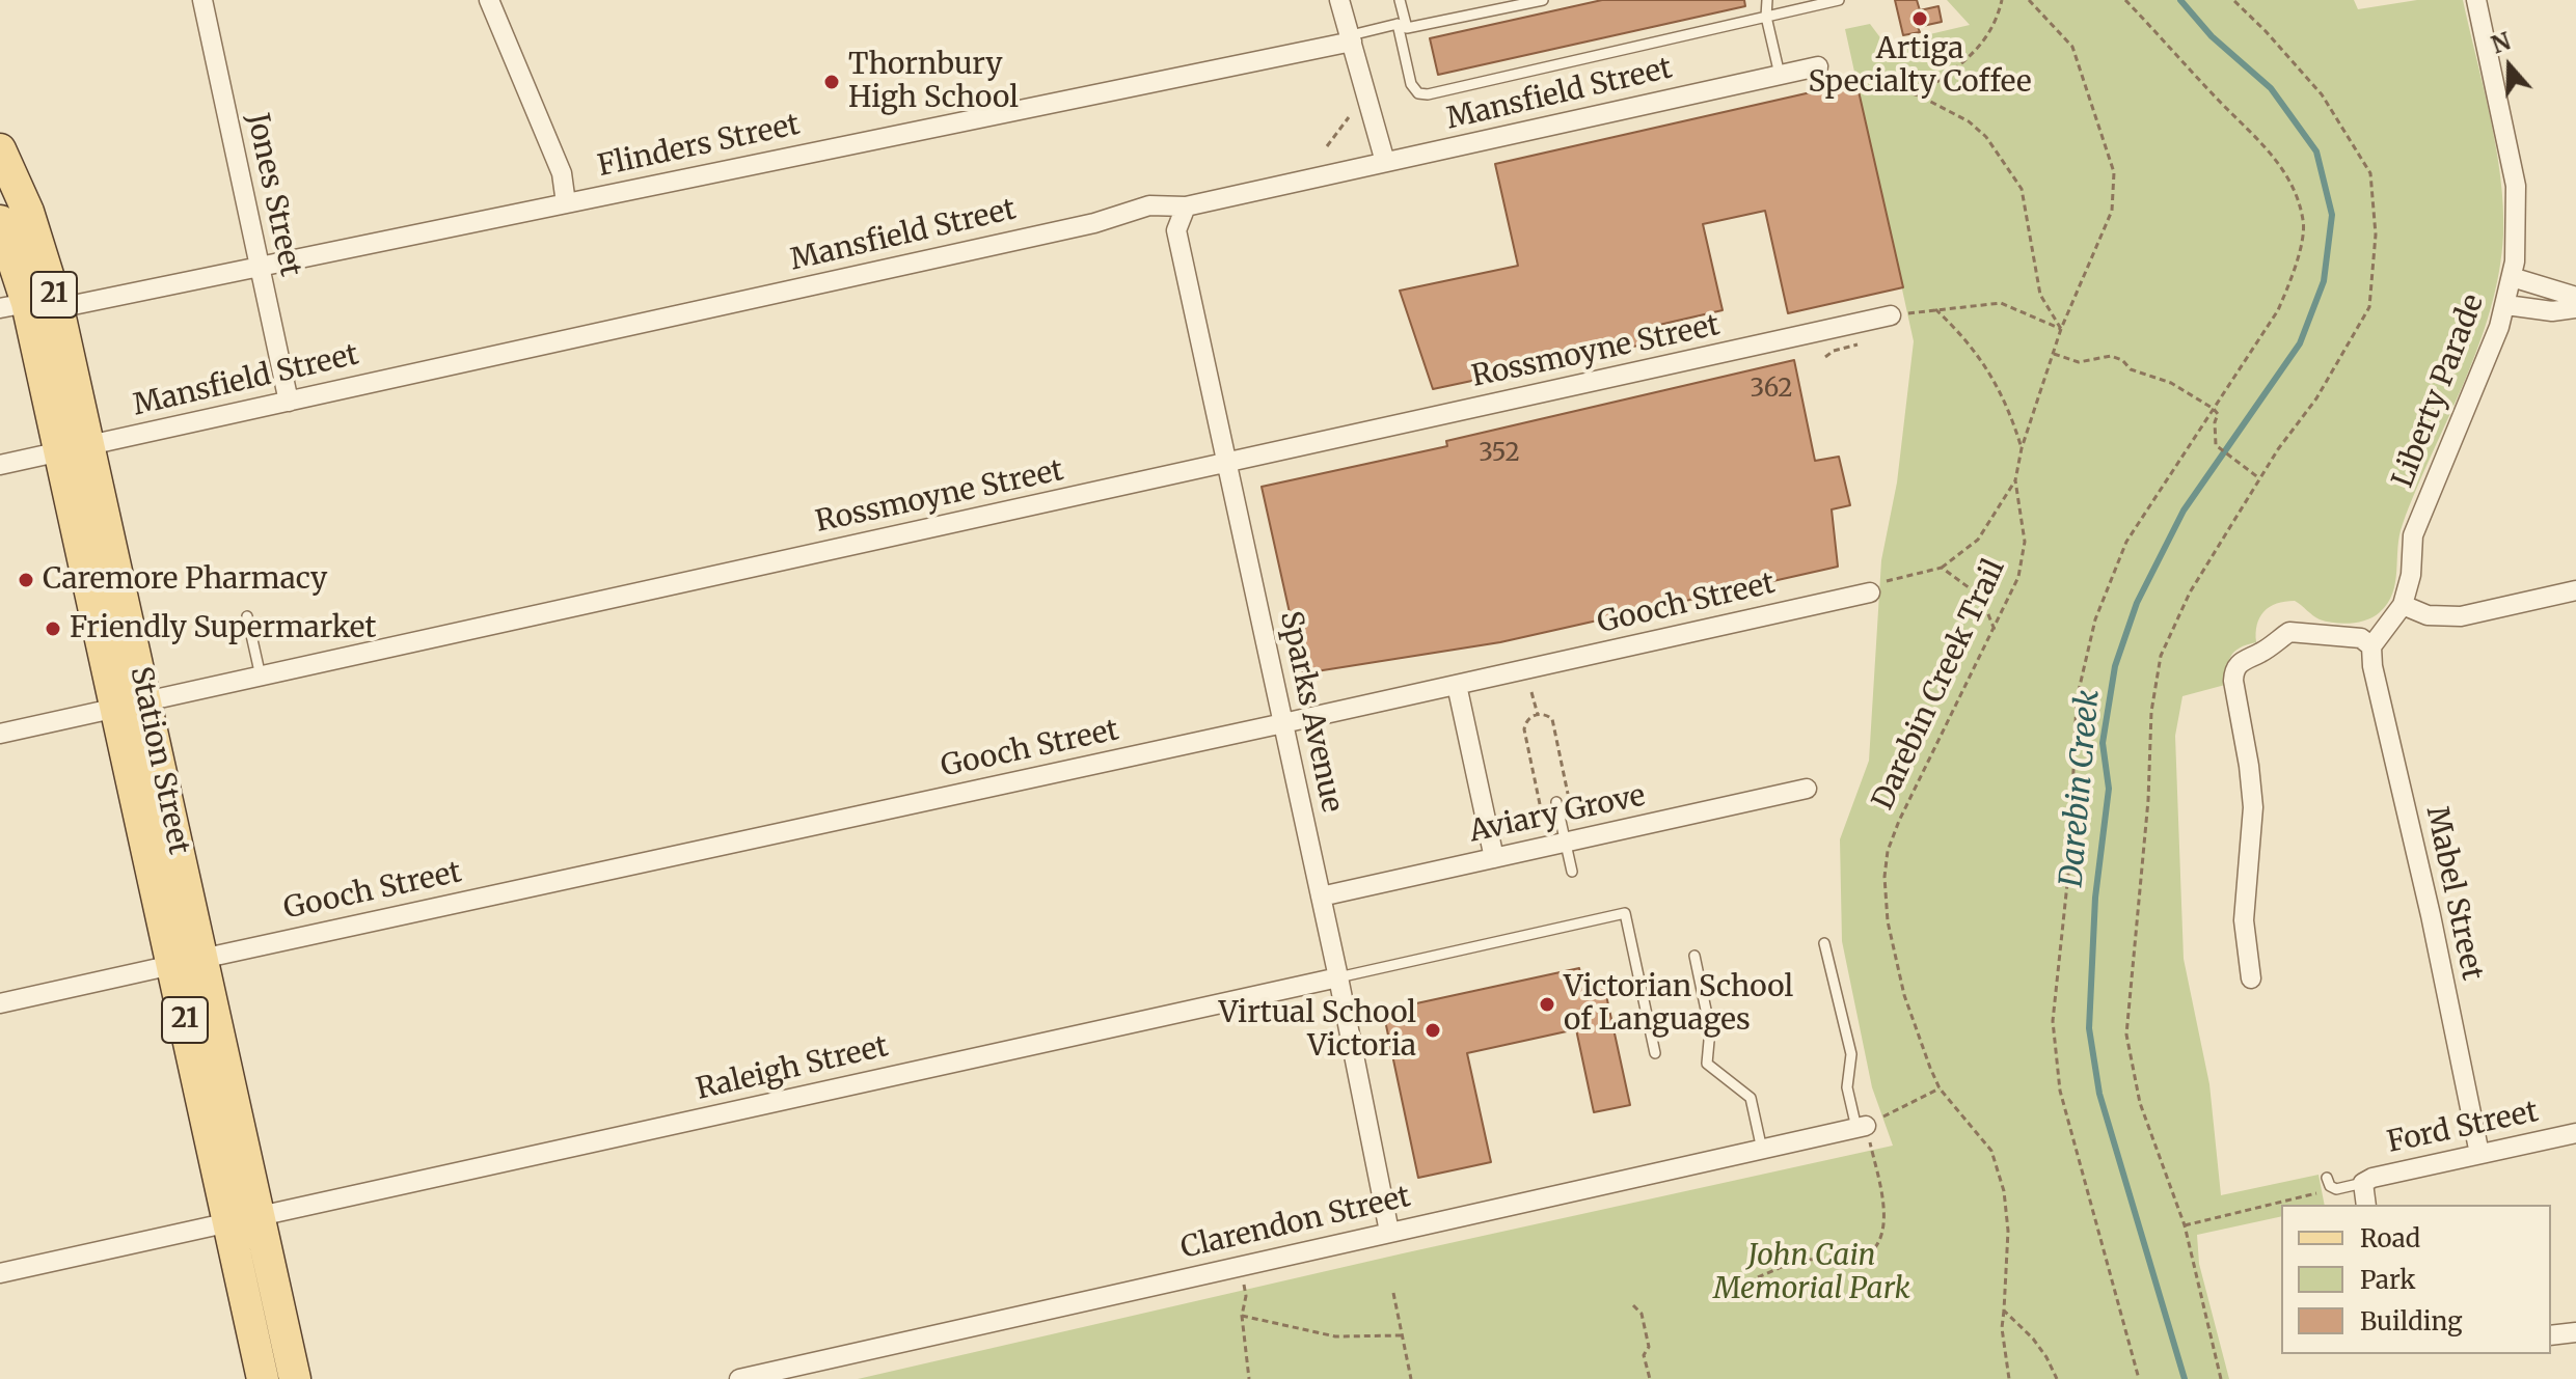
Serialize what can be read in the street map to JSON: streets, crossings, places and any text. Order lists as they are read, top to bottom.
{
  "streets": {
    "main road": ["21", "Station Street"],
    "street": [
      "Mansfield Street",
      "Flinders Street",
      "Jones Street",
      "Rossmoyne Street",
      "Liberty Parade",
      "Gooch Street",
      "Sparks Avenue",
      "Aviary Grove",
      "Mabel Street",
      "Raleigh Street",
      "Ford Street",
      "Clarendon Street"
    ],
    "path": ["Darebin Creek Trail"]
  },
  "crossings": [
    ["Mansfield Street", "Jones Street"],
    ["Mansfield Street", "Sparks Avenue"],
    ["Mansfield Street", "Station Street"],
    ["Flinders Street", "Jones Street"],
    ["Flinders Street", "Station Street"],
    ["Rossmoyne Street", "Sparks Avenue"],
    ["Rossmoyne Street", "Station Street"],
    ["Gooch Street", "Sparks Avenue"],
    ["Gooch Street", "Station Street"],
    ["Sparks Avenue", "Aviary Grove"],
    ["Sparks Avenue", "Raleigh Street"],
    ["Sparks Avenue", "Clarendon Street"],
    ["Station Street", "Raleigh Street"],
    ["Mabel Street", "Ford Street"]
  ],
  "water": ["Darebin Creek"],
  "parks": ["John Cain Memorial Park"],
  "places": [
    "Artiga Specialty Coffee",
    "Thornbury High School",
    "Caremore Pharmacy",
    "Friendly Supermarket",
    "Victorian School of Languages",
    "Virtual School Victoria"
  ],
  "house_numbers": ["362", "352"],
  "legend": ["Road", "Park", "Building"],
  "north": "top"
}
